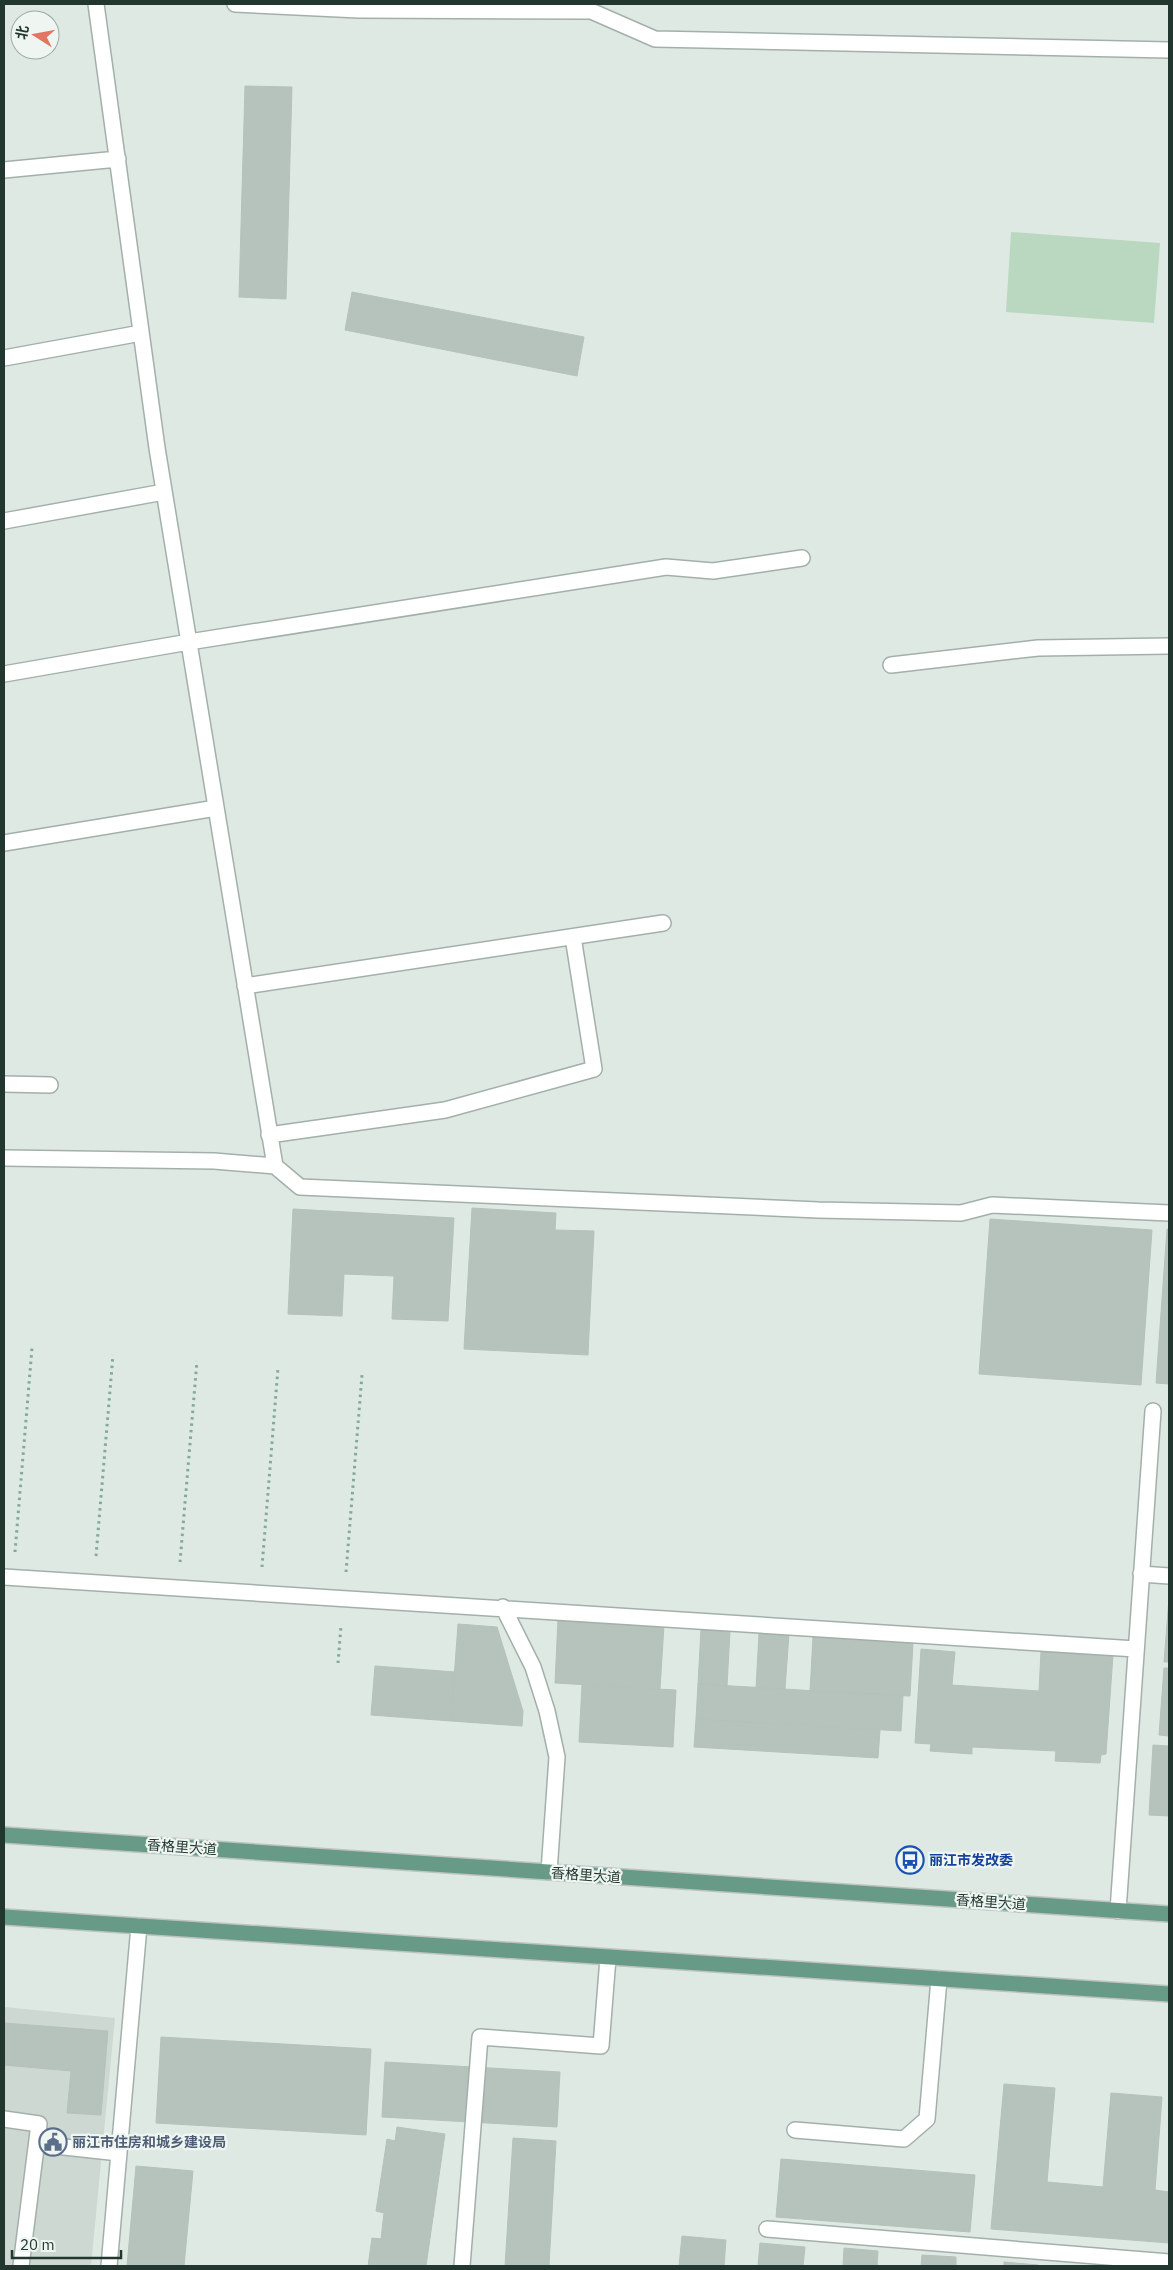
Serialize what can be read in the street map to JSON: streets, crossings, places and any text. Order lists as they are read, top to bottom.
{
  "streets": {
    "main road": ["香格里大道"]
  },
  "places": {
    "bus stop": ["丽江市发改委"],
    "public building": ["丽江市住房和城乡建设局"]
  },
  "scale_bar": "20 m",
  "north": "left"
}
